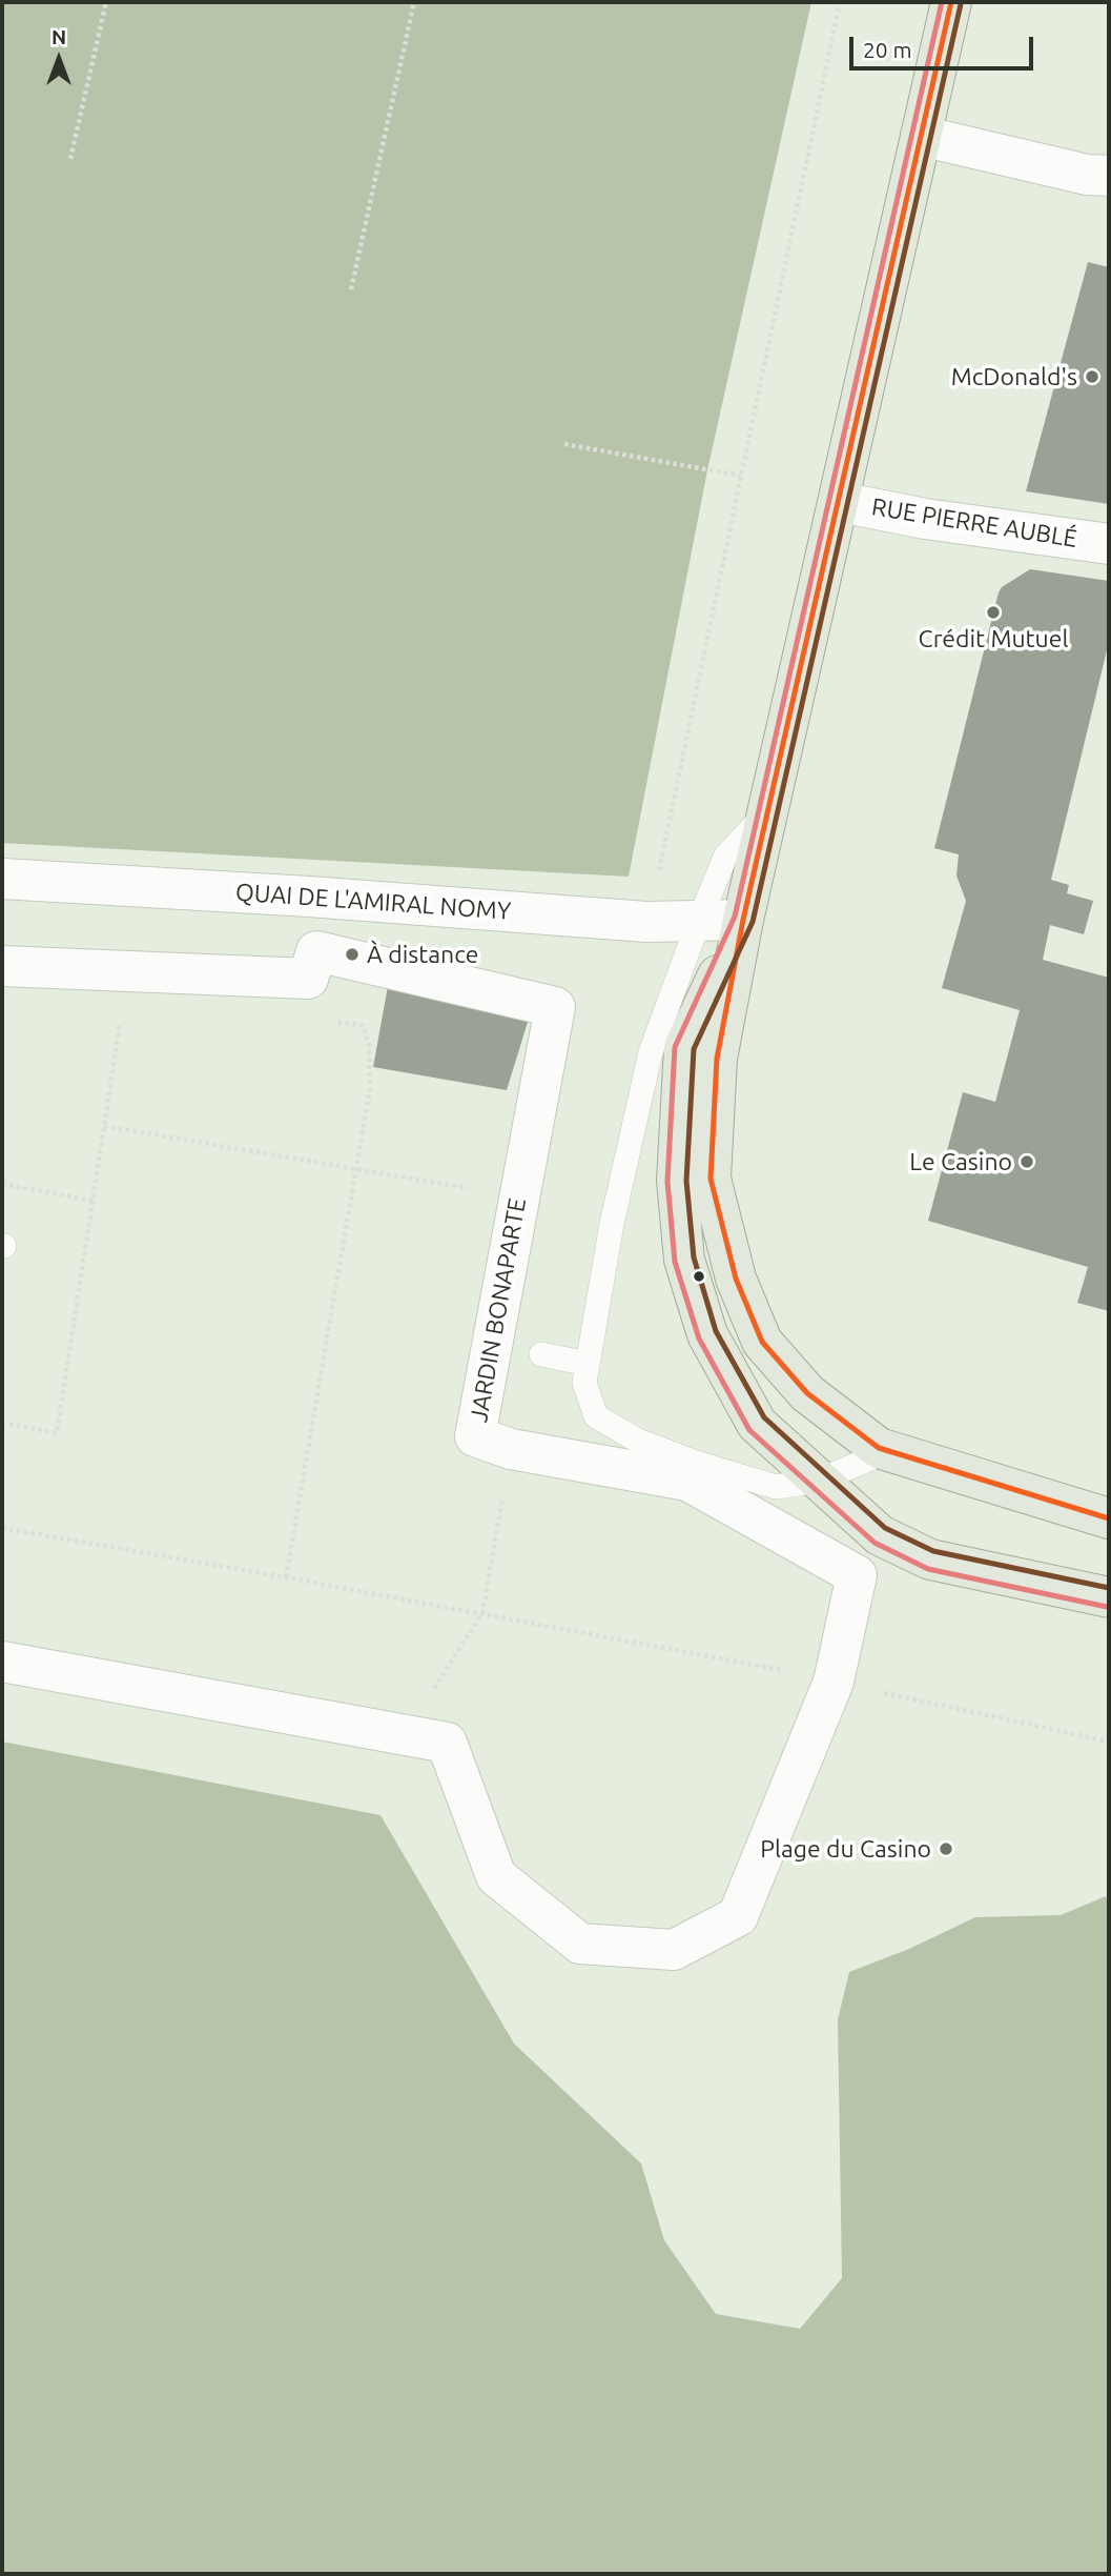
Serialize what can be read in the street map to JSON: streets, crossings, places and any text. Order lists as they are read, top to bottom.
{
  "streets": {
    "street": ["RUE PIERRE AUBLÉ", "QUAI DE L'AMIRAL NOMY", "JARDIN BONAPARTE"]
  },
  "places": [
    "McDonald's",
    "Crédit Mutuel",
    "À distance",
    "Le Casino",
    "Plage du Casino"
  ],
  "scale_bar": "20 m",
  "north": "top"
}
